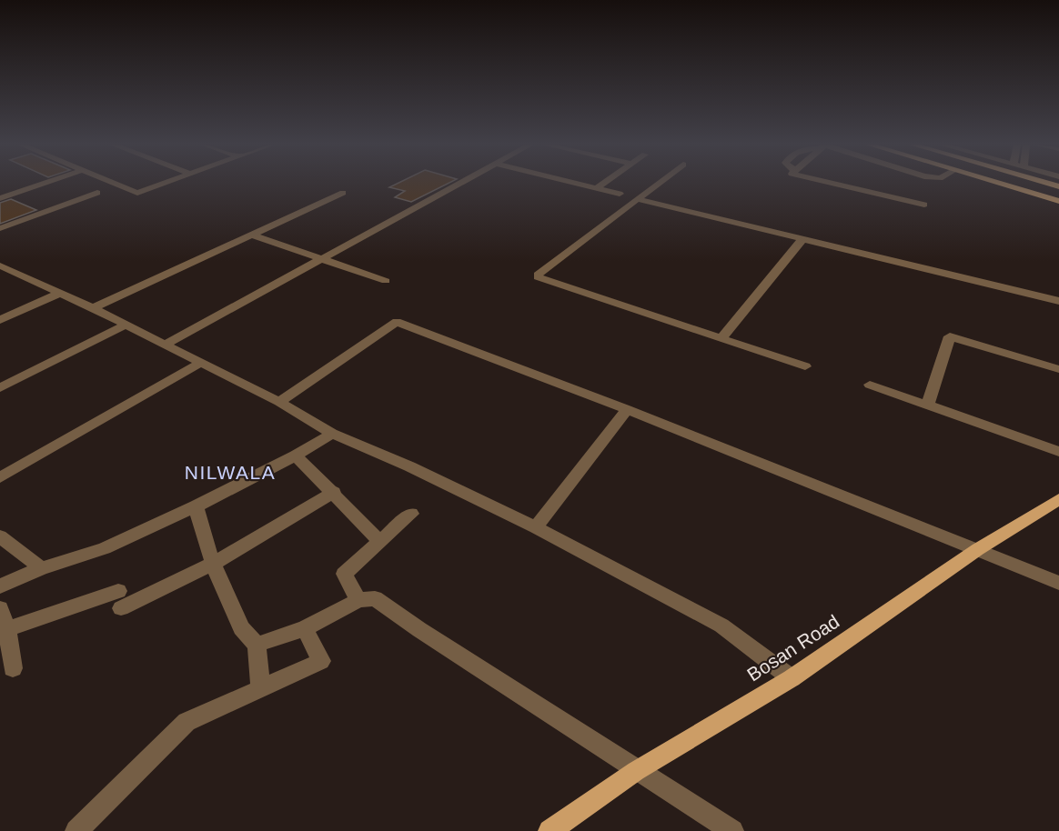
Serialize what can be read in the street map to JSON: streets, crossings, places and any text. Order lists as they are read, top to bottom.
{
  "streets": {
    "main road": ["Bosan Road"]
  },
  "districts": ["NILWALA"]
}
